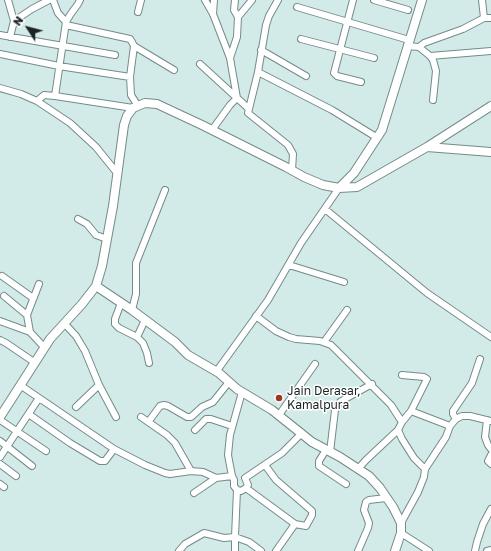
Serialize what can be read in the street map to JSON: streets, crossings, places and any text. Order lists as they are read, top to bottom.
{
  "places": ["Jain Derasar, Kamalpura"],
  "north": "top left"
}
